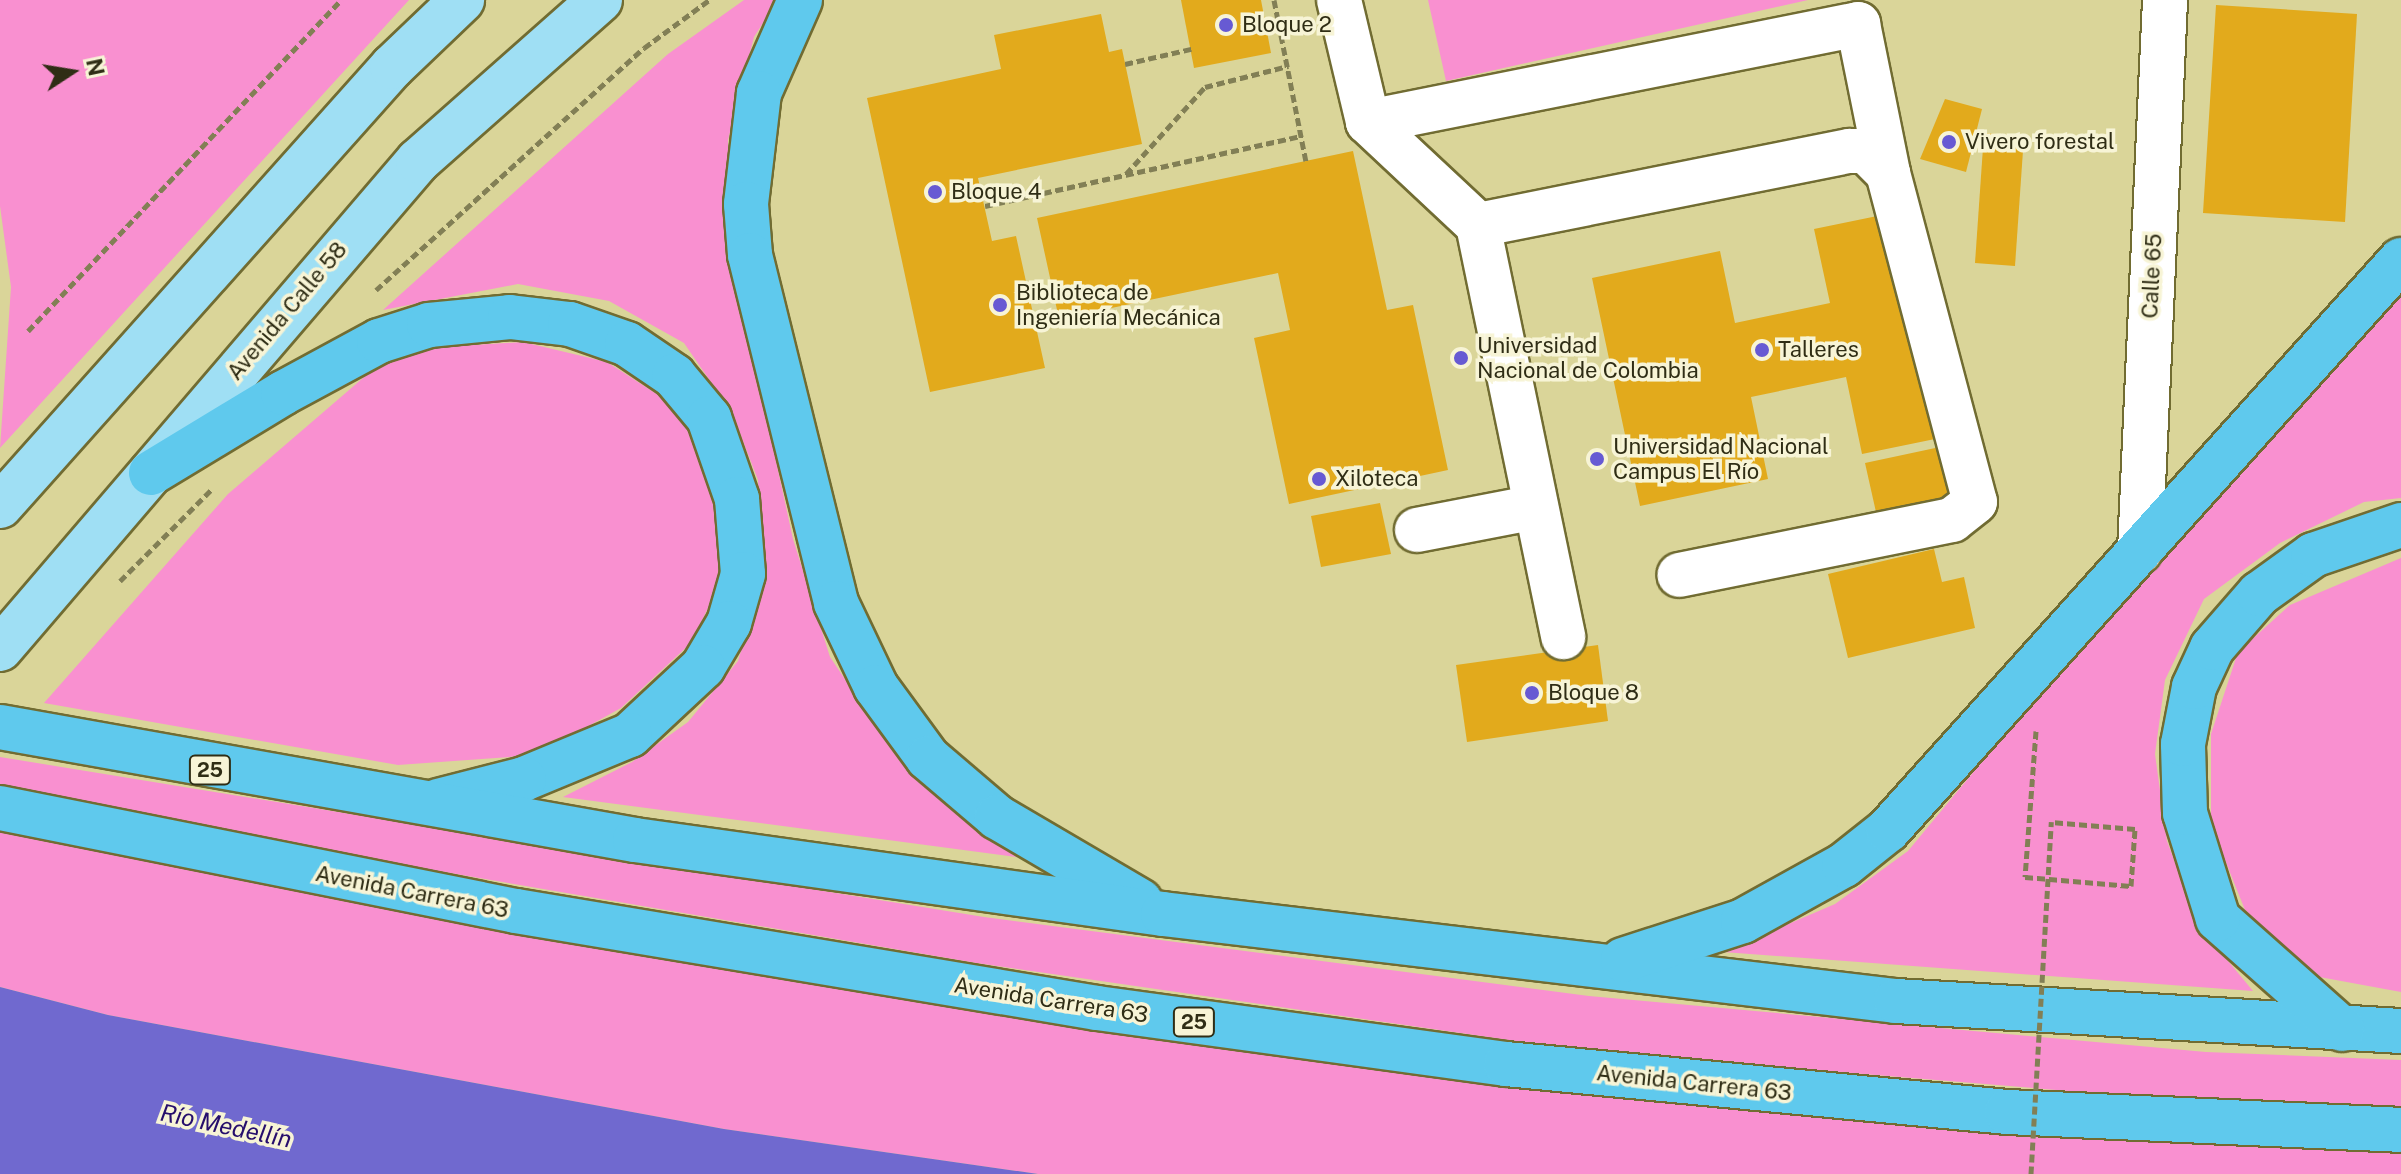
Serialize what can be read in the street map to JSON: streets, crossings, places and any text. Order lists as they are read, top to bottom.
{
  "streets": {
    "highway": ["25", "Avenida Carrera 63"],
    "main road": ["Avenida Calle 58"],
    "lane": ["Calle 65"]
  },
  "water": ["Río Medellín"],
  "places": [
    "Bloque 2",
    "Vivero forestal",
    "Bloque 4",
    "Biblioteca de Ingeniería Mecánica",
    "Talleres",
    "Universidad Nacional de Colombia",
    "Universidad Nacional Campus El Río",
    "Xiloteca",
    "Bloque 8"
  ],
  "north": "right"
}
